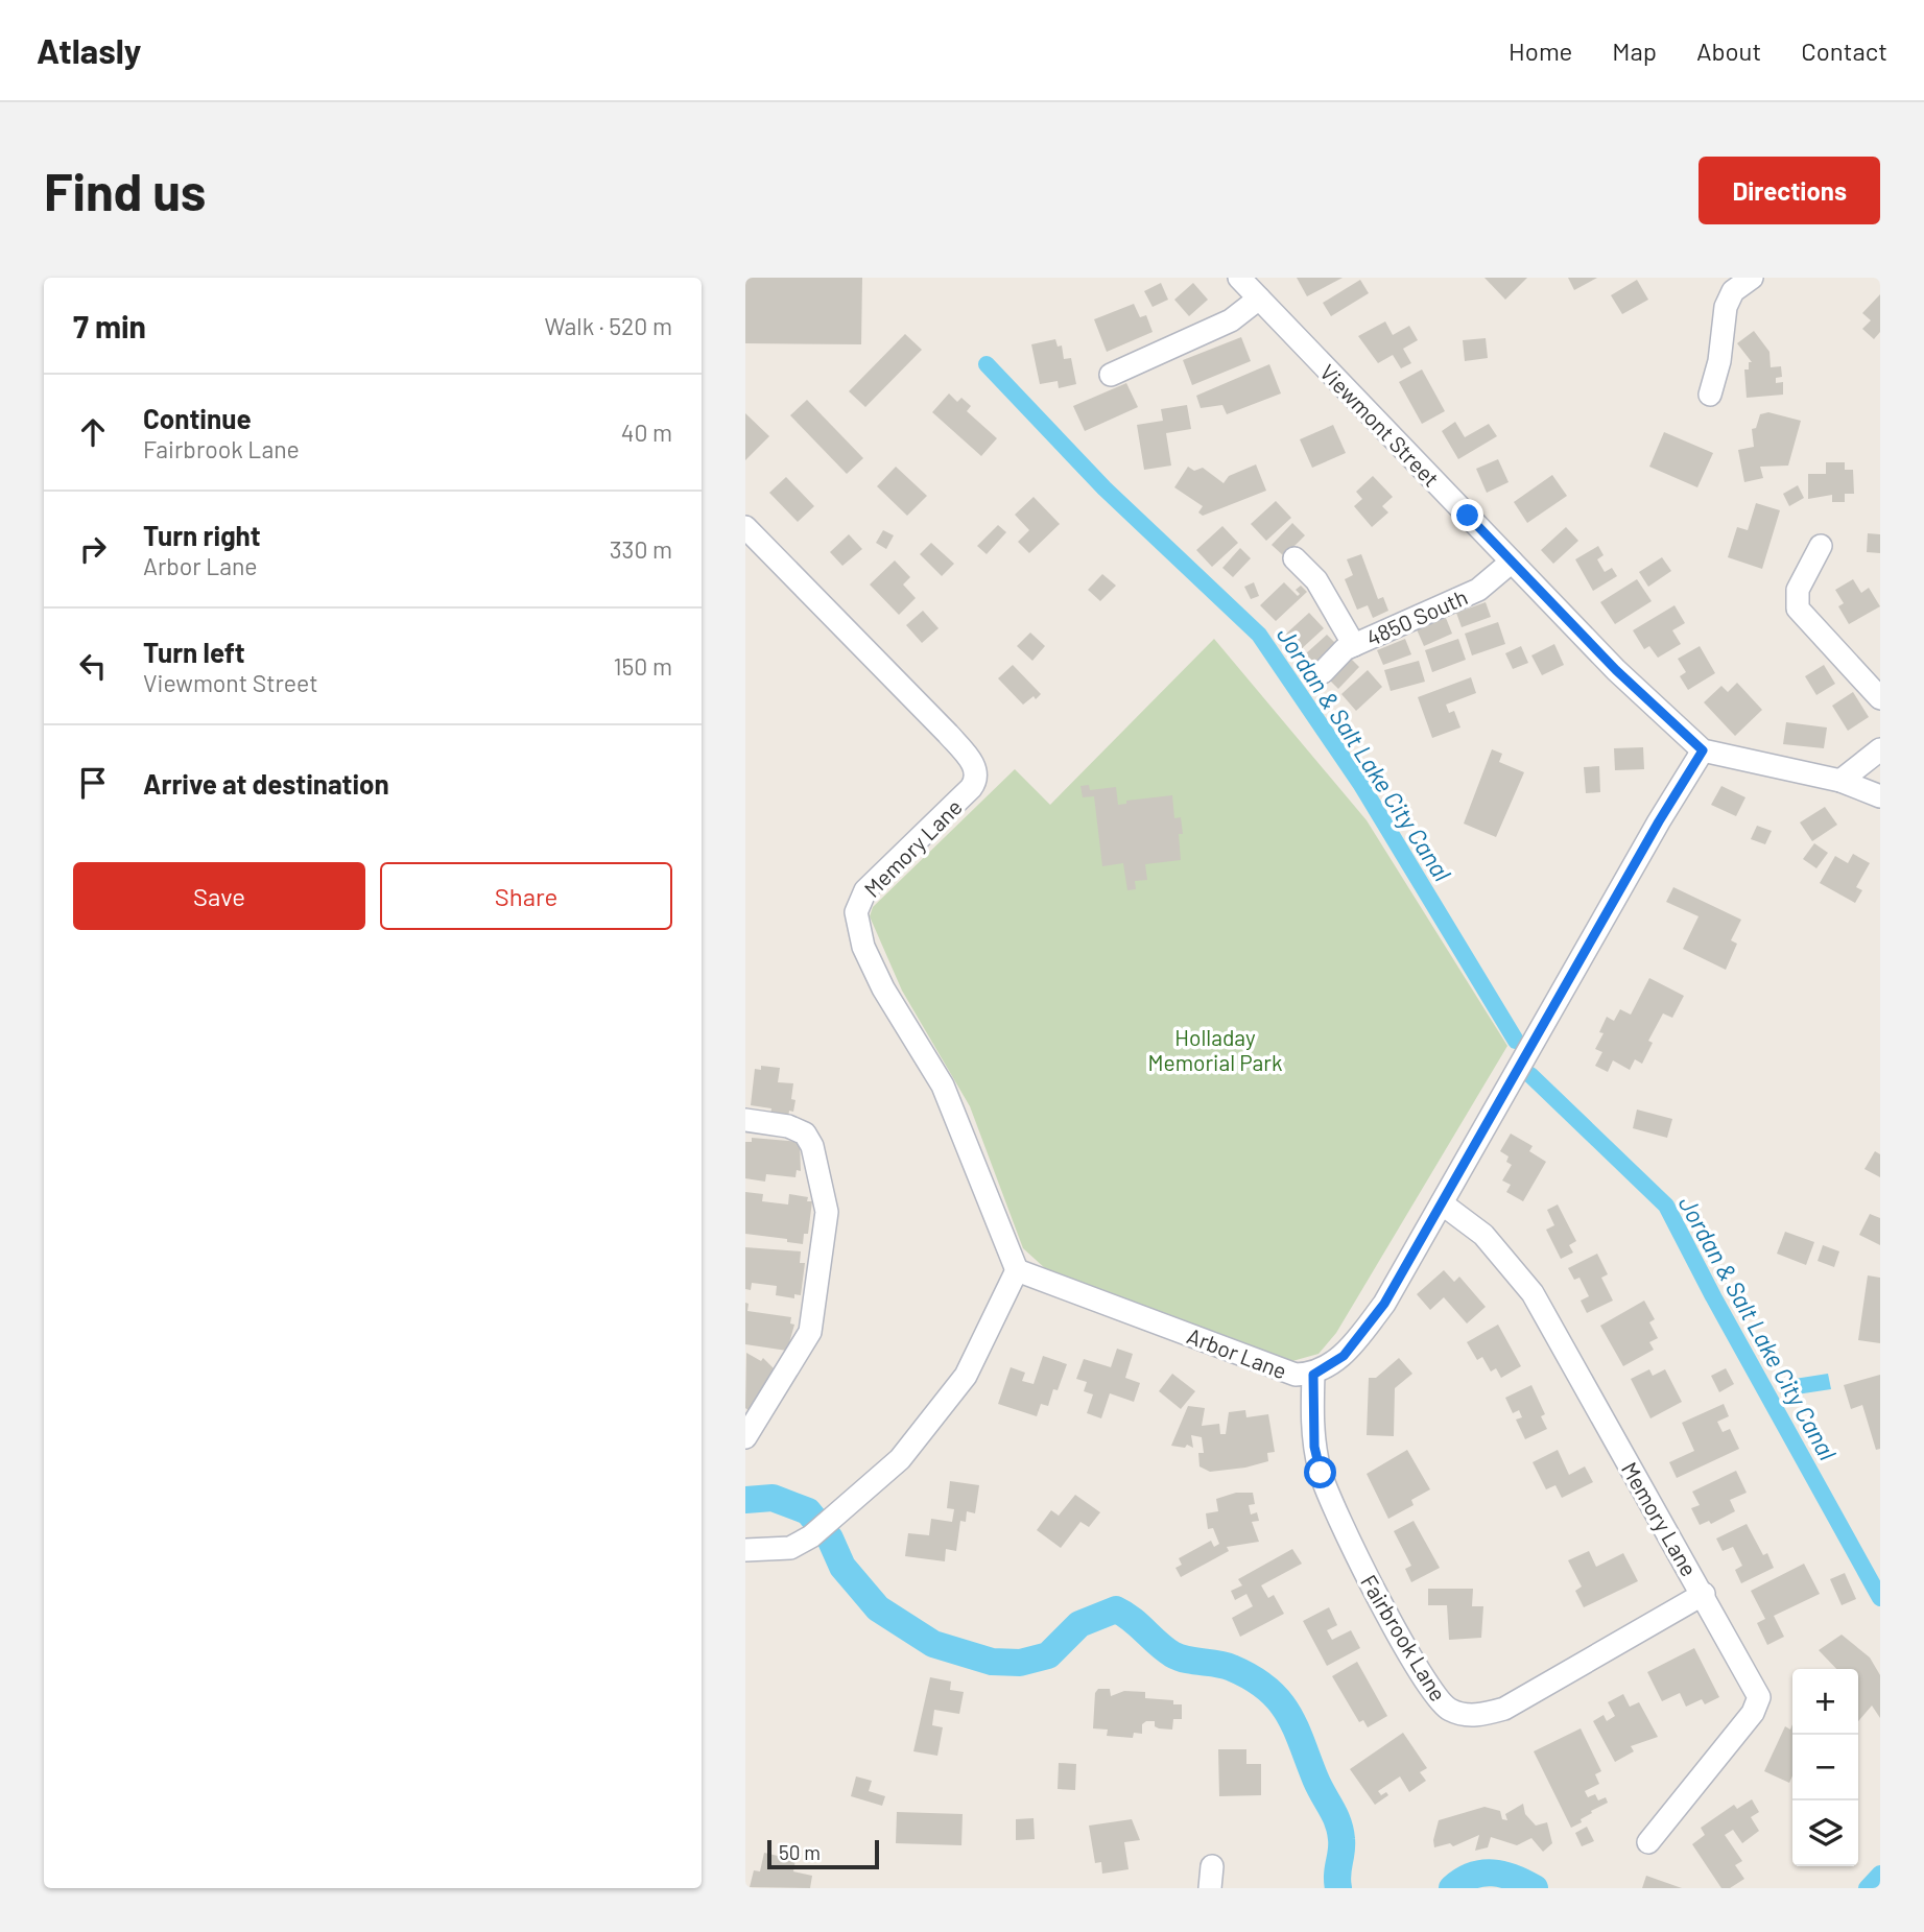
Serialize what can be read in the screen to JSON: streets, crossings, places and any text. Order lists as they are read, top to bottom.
{
  "streets": {
    "street": [
      "Viewmont Street",
      "4850 South",
      "Memory Lane",
      "Arbor Lane",
      "Fairbrook Lane"
    ]
  },
  "crossings": [
    ["Viewmont Street", "4850 South"],
    ["Viewmont Street", "Arbor Lane"],
    ["Memory Lane", "Arbor Lane"],
    ["Memory Lane", "Fairbrook Lane"],
    ["Arbor Lane", "Fairbrook Lane"]
  ],
  "water": ["Jordan & Salt Lake City Canal"],
  "parks": ["Holladay Memorial Park"],
  "scale_bar": "50 m",
  "page": {
    "header": "Atlasly",
    "nav": [
      "Home",
      "Map",
      "About",
      "Contact"
    ],
    "buttons": [
      "Directions",
      ["Save", "Share"]
    ],
    "title": "Find us",
    "heading": ["7 min", "Walk · 520 m"],
    "list": [
      ["Continue", "Fairbrook Lane", "40 m"],
      ["Turn right", "Arbor Lane", "330 m"],
      ["Turn left", "Viewmont Street", "150 m"],
      "Arrive at destination"
    ],
    "map_buttons": ["+", "−"],
    "scale": "50 m"
  }
}
